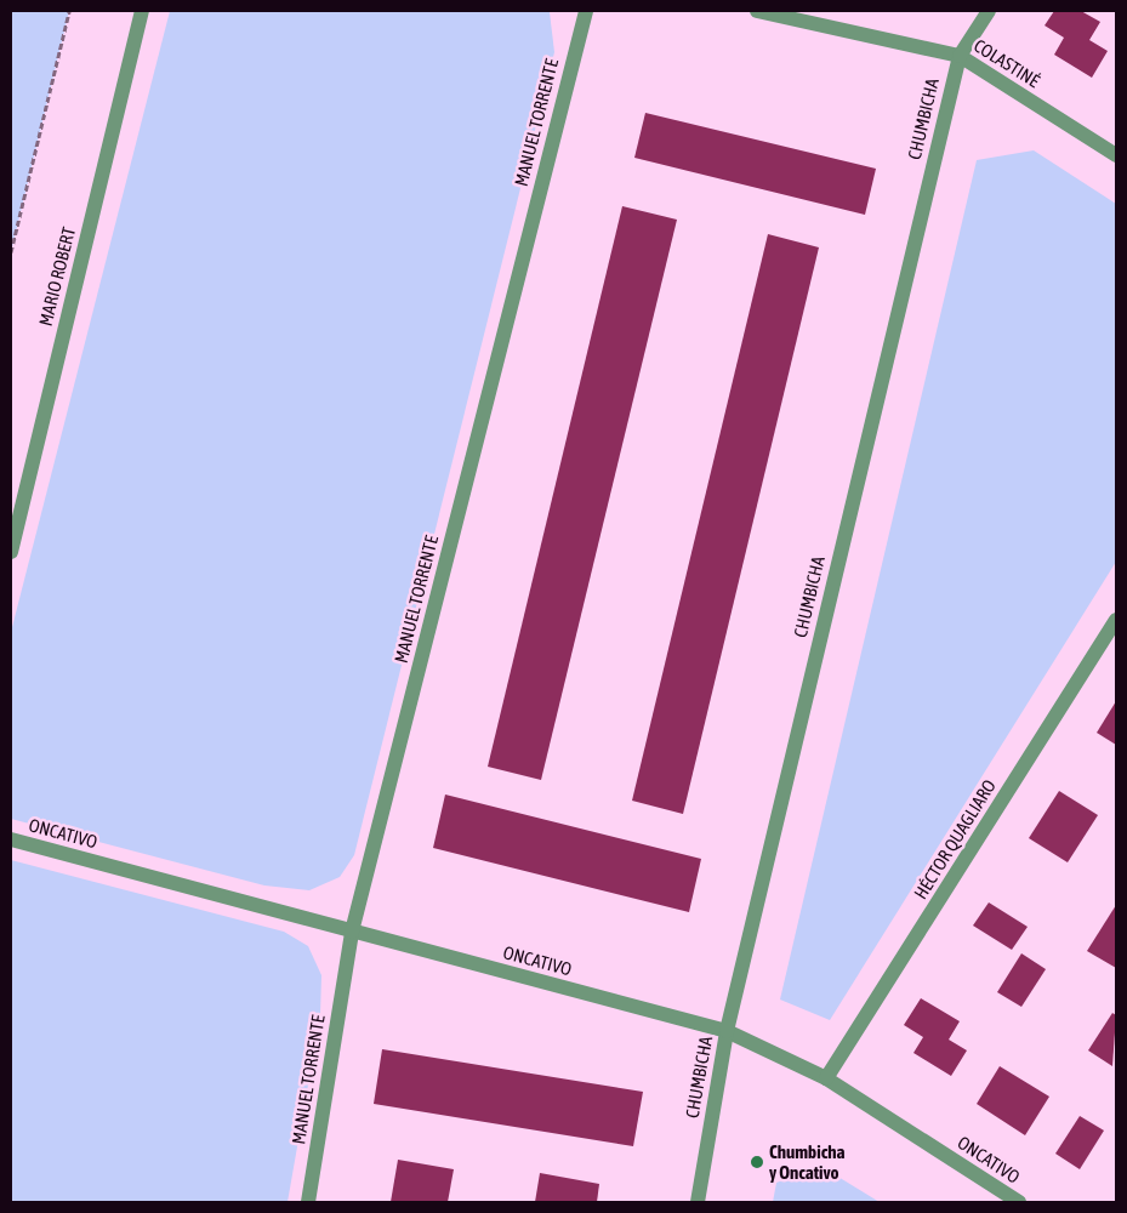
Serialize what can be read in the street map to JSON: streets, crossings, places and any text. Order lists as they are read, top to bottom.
{
  "streets": {
    "street": [
      "COLASTINÉ",
      "CHUMBICHA",
      "MANUEL TORRENTE",
      "MARIO ROBERT",
      "ONCATIVO",
      "HÉCTOR QUAGLIARO"
    ]
  },
  "crossings": [
    ["COLASTINÉ", "CHUMBICHA"],
    ["CHUMBICHA", "ONCATIVO"],
    ["MANUEL TORRENTE", "ONCATIVO"],
    ["ONCATIVO", "HÉCTOR QUAGLIARO"]
  ],
  "places": ["Chumbicha y Oncativo"]
}
